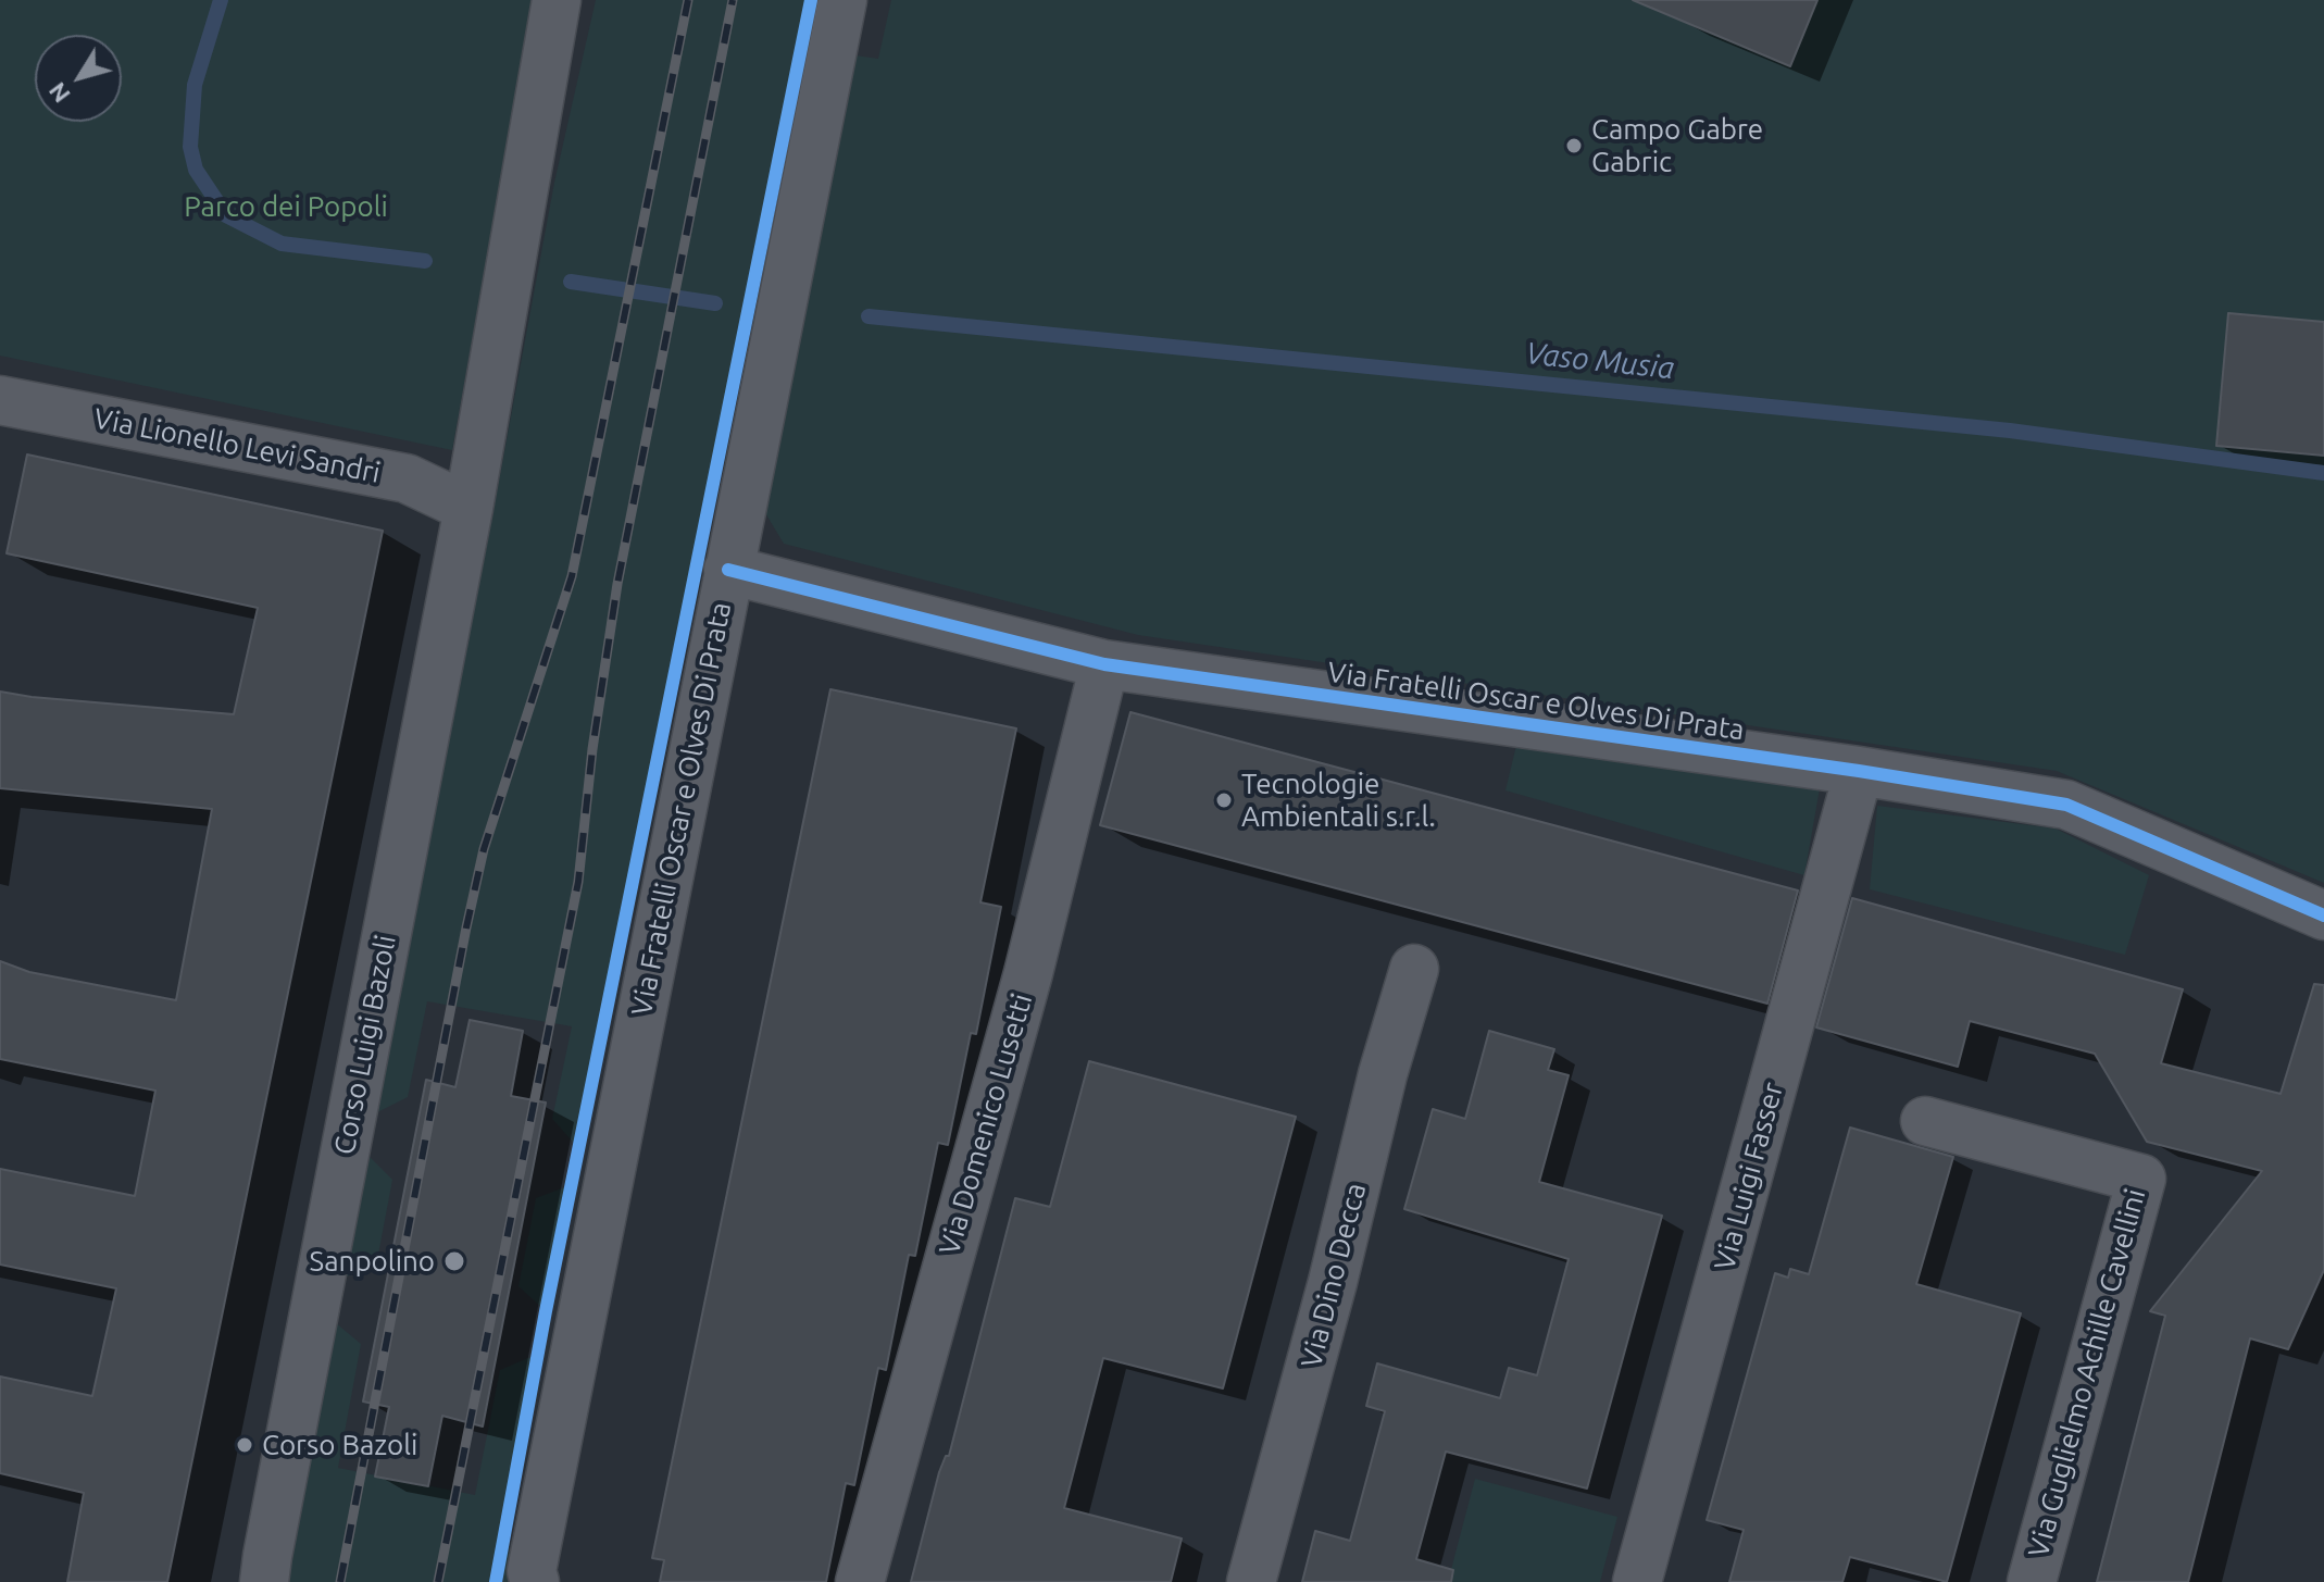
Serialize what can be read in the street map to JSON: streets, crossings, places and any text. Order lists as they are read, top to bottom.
{
  "streets": {
    "street": [
      "Via Lionello Levi Sandri",
      "Via Fratelli Oscar e Olves Di Prata",
      "Corso Luigi Bazoli",
      "Via Domenico Lusetti",
      "Via Luigi Fasser",
      "Via Dino Decca",
      "Via Guglielmo Achille Cavellini"
    ]
  },
  "crossings": [
    ["Via Lionello Levi Sandri", "Corso Luigi Bazoli"],
    ["Via Fratelli Oscar e Olves Di Prata", "Via Domenico Lusetti"],
    ["Via Fratelli Oscar e Olves Di Prata", "Via Luigi Fasser"]
  ],
  "water": ["Vaso Musia"],
  "parks": ["Parco dei Popoli"],
  "places": [
    "Campo Gabre Gabric",
    "Tecnologie Ambientali s.r.l.",
    "Sanpolino",
    "Corso Bazoli"
  ],
  "north": "bottom left"
}
